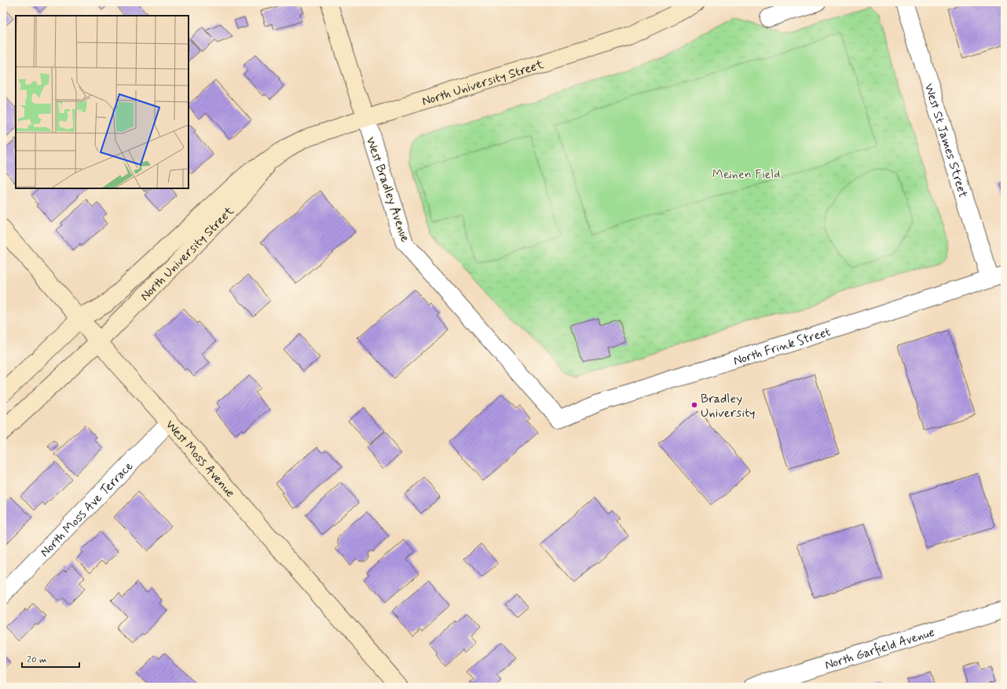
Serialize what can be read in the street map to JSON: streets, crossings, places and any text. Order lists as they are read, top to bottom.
{
  "streets": {
    "main road": ["North University Street", "West Bradley Avenue", "West Moss Avenue"],
    "street": [
      "West St James Street",
      "North Frink Street",
      "North Moss Ave Terrace",
      "North Garfield Avenue"
    ]
  },
  "crossings": [
    ["North University Street", "West Bradley Avenue"],
    ["North University Street", "West Moss Avenue"],
    ["West St James Street", "North Frink Street"],
    ["West Bradley Avenue", "North Frink Street"],
    ["West Moss Avenue", "North Moss Ave Terrace"]
  ],
  "parks": ["Meinen Field"],
  "places": ["Bradley University"],
  "scale_bar": "20 m"
}
